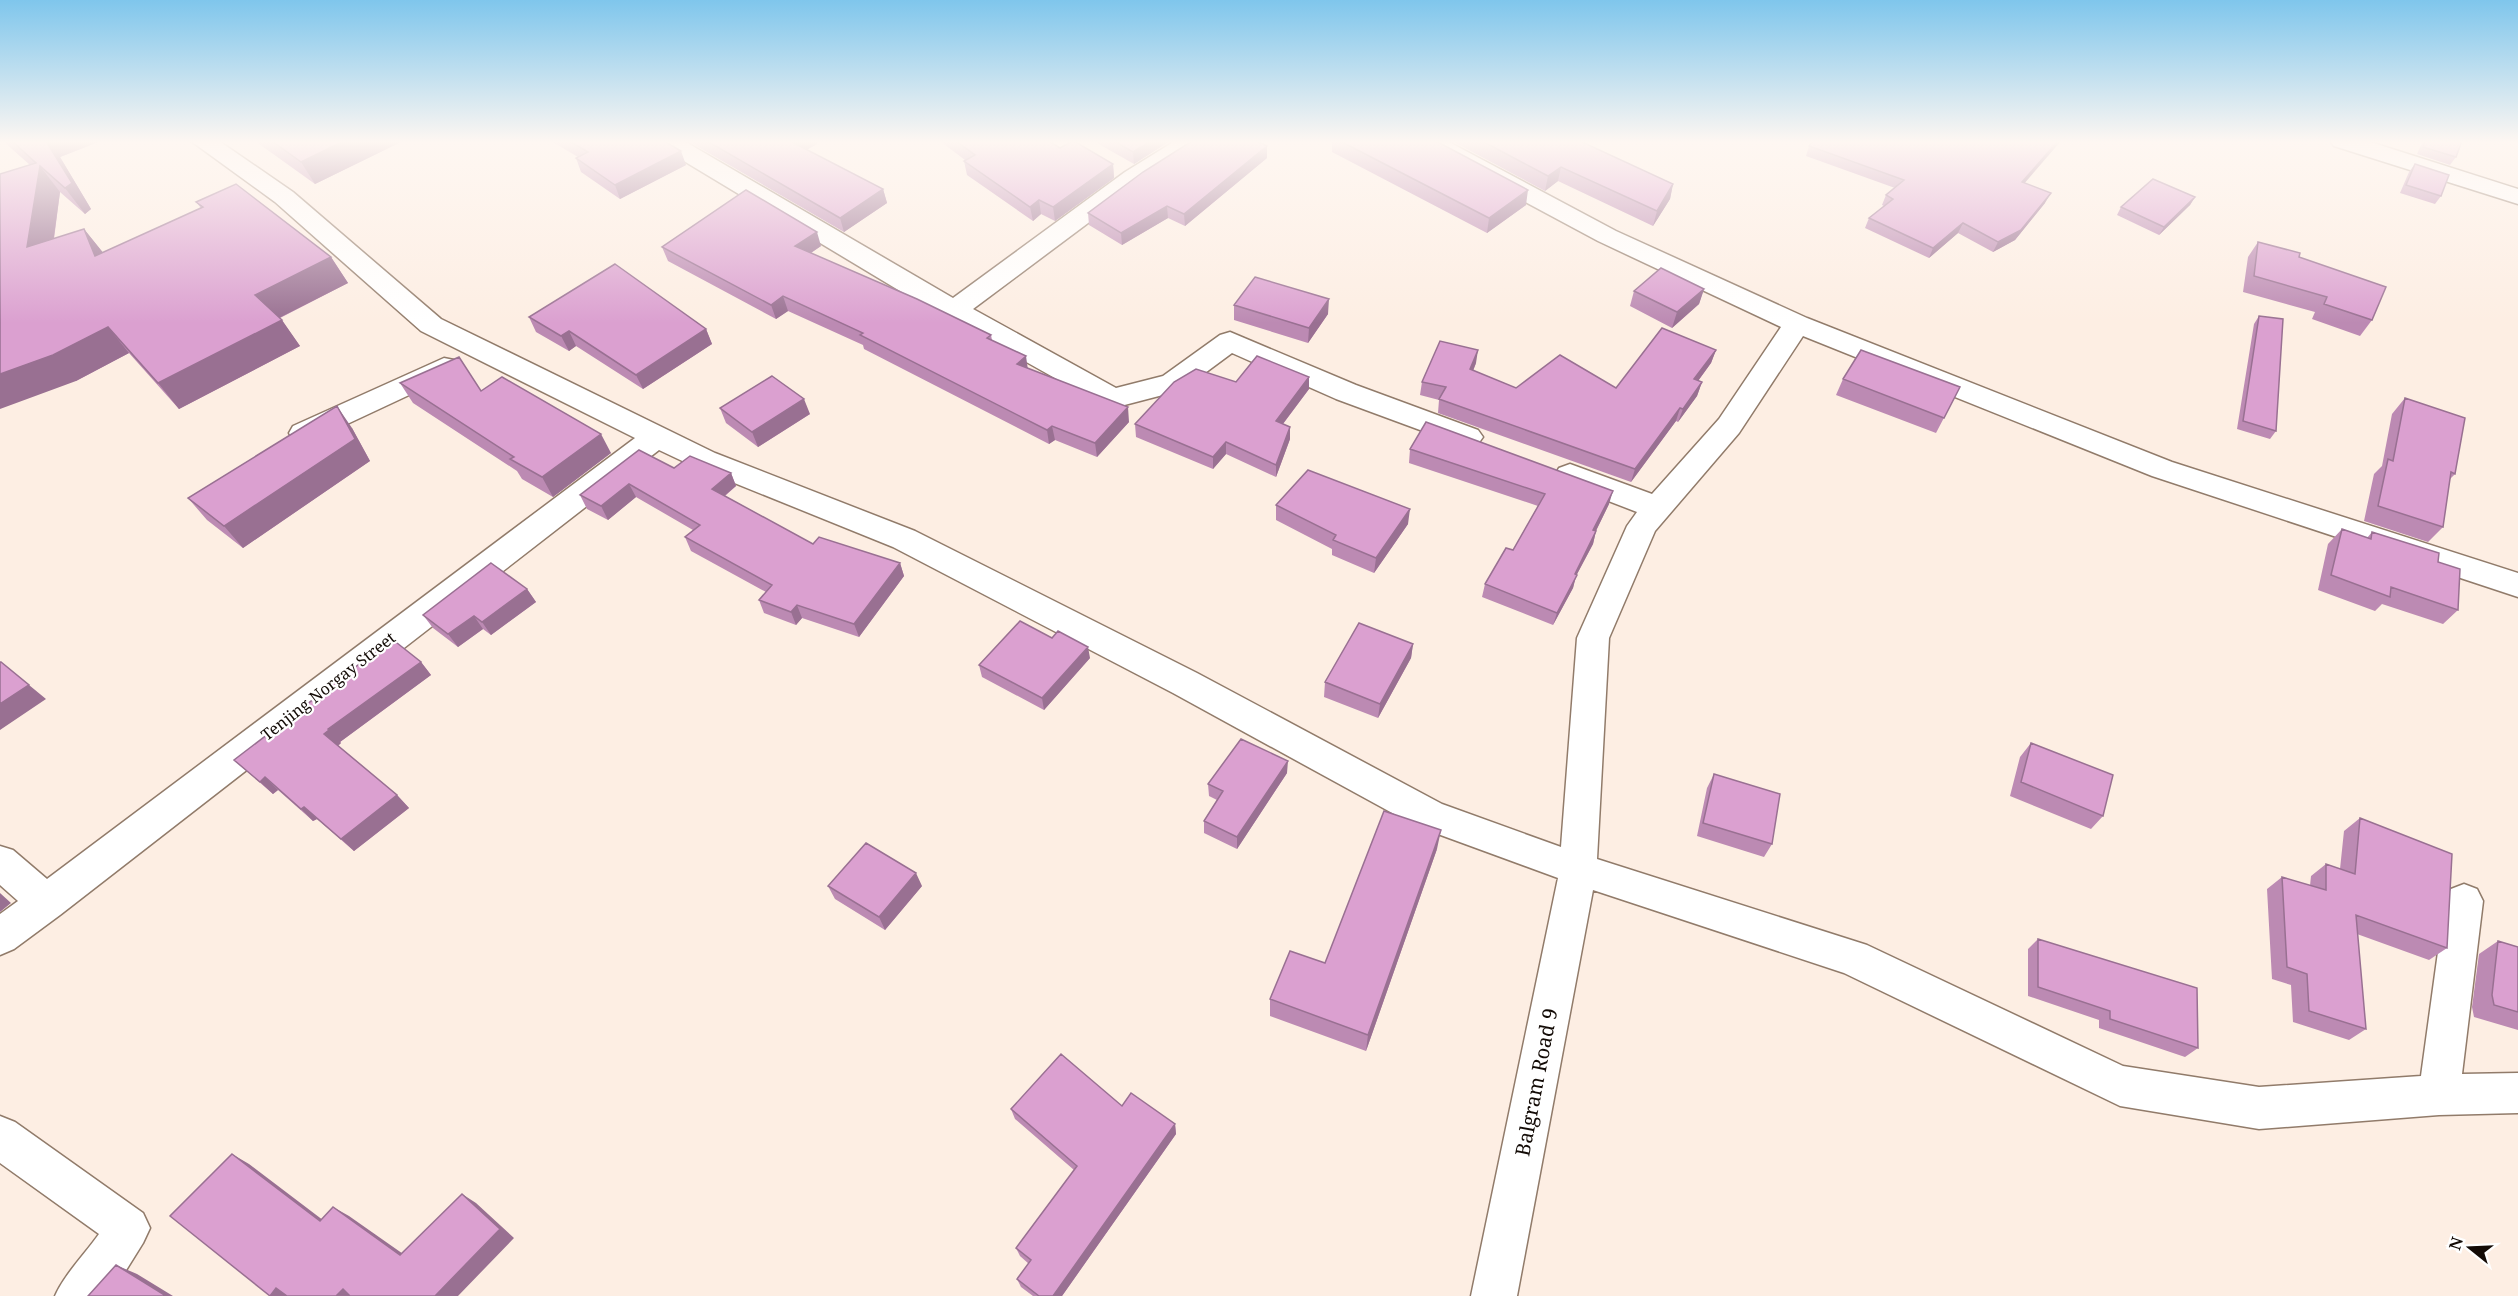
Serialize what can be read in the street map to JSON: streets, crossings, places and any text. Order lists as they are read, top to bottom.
{
  "streets": {
    "street": ["Tenjing Norgay Street", "Balgram Road 9"]
  },
  "north": "left"
}
